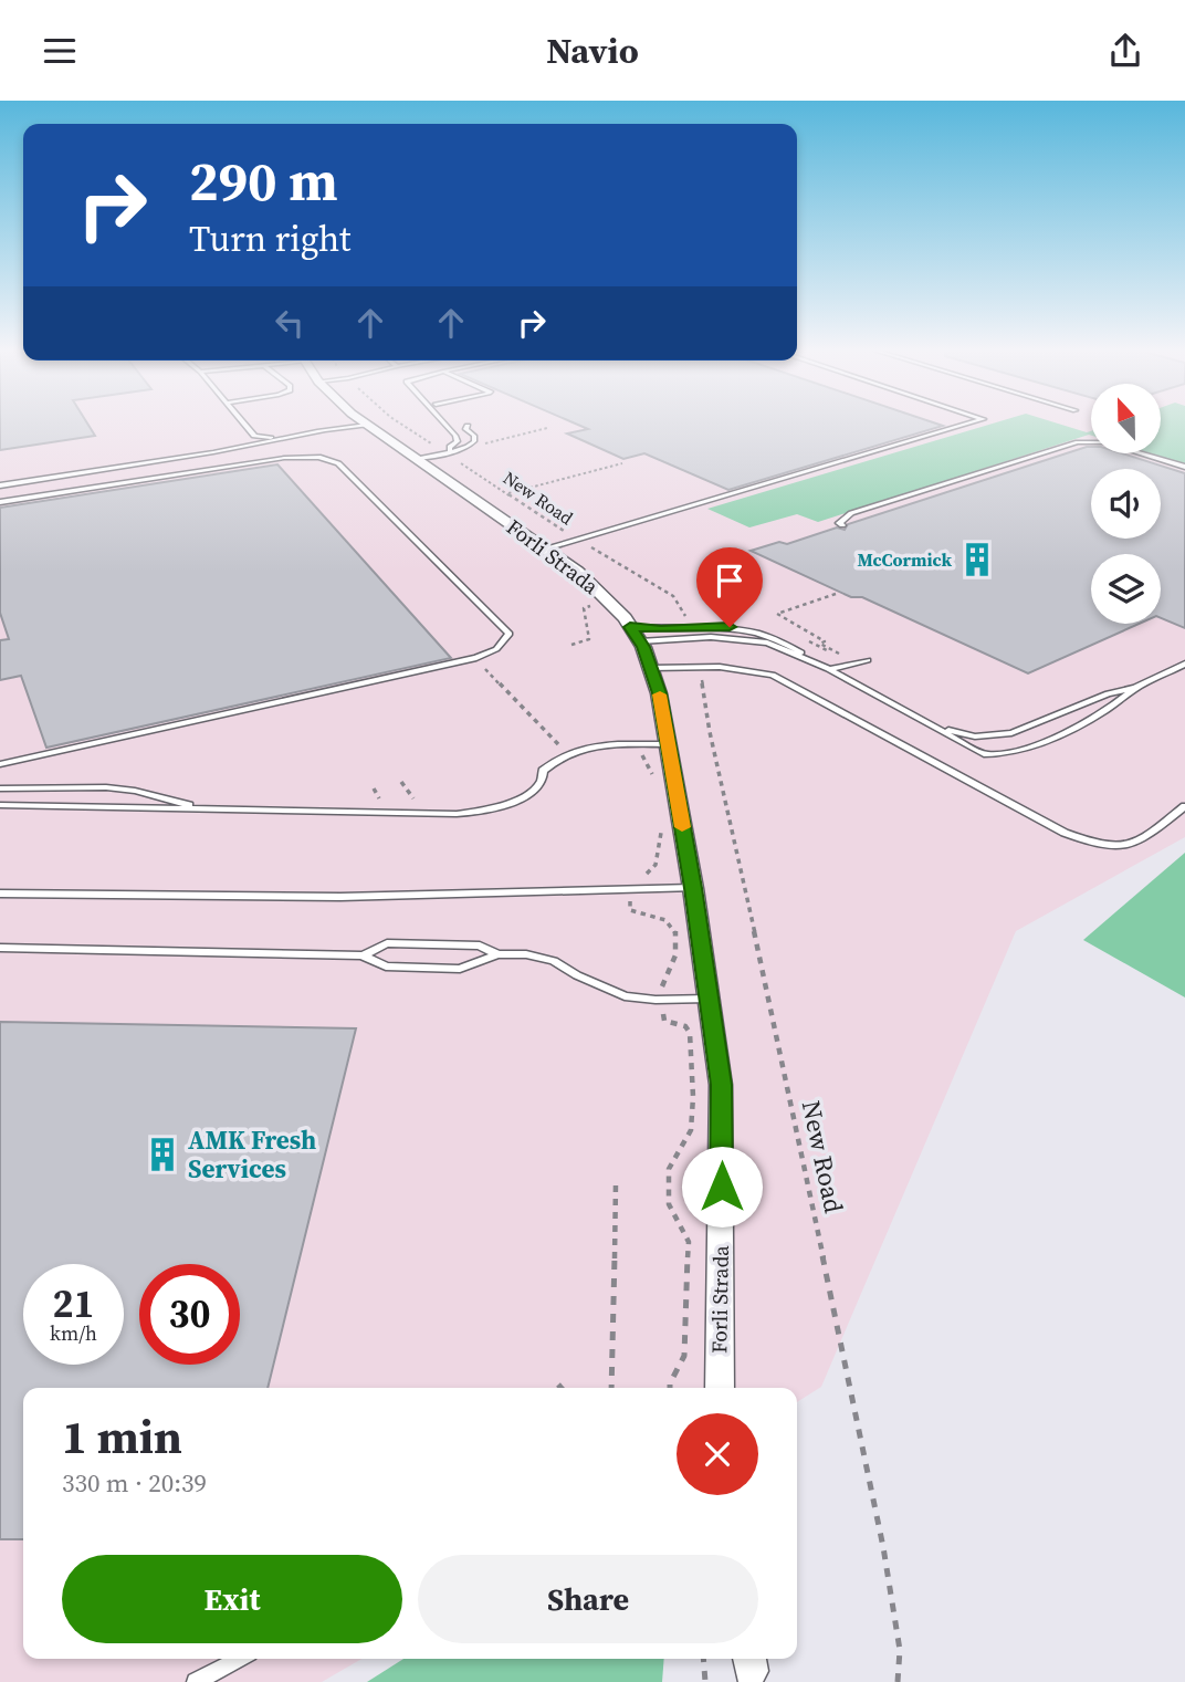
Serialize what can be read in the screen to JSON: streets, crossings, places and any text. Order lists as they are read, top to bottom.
{
  "streets": {
    "street": ["Forli Strada"],
    "path": ["New Road"]
  },
  "places": {
    "building": ["McCormick", "AMK Fresh Services"]
  },
  "north": "top",
  "page": {
    "header": "Navio",
    "turn": ["290 m", "Turn right"],
    "speed": "21 km/h",
    "limit": "30",
    "heading": ["1 min", "330 m · 20:39"],
    "buttons": ["Exit", "Share"]
  }
}
